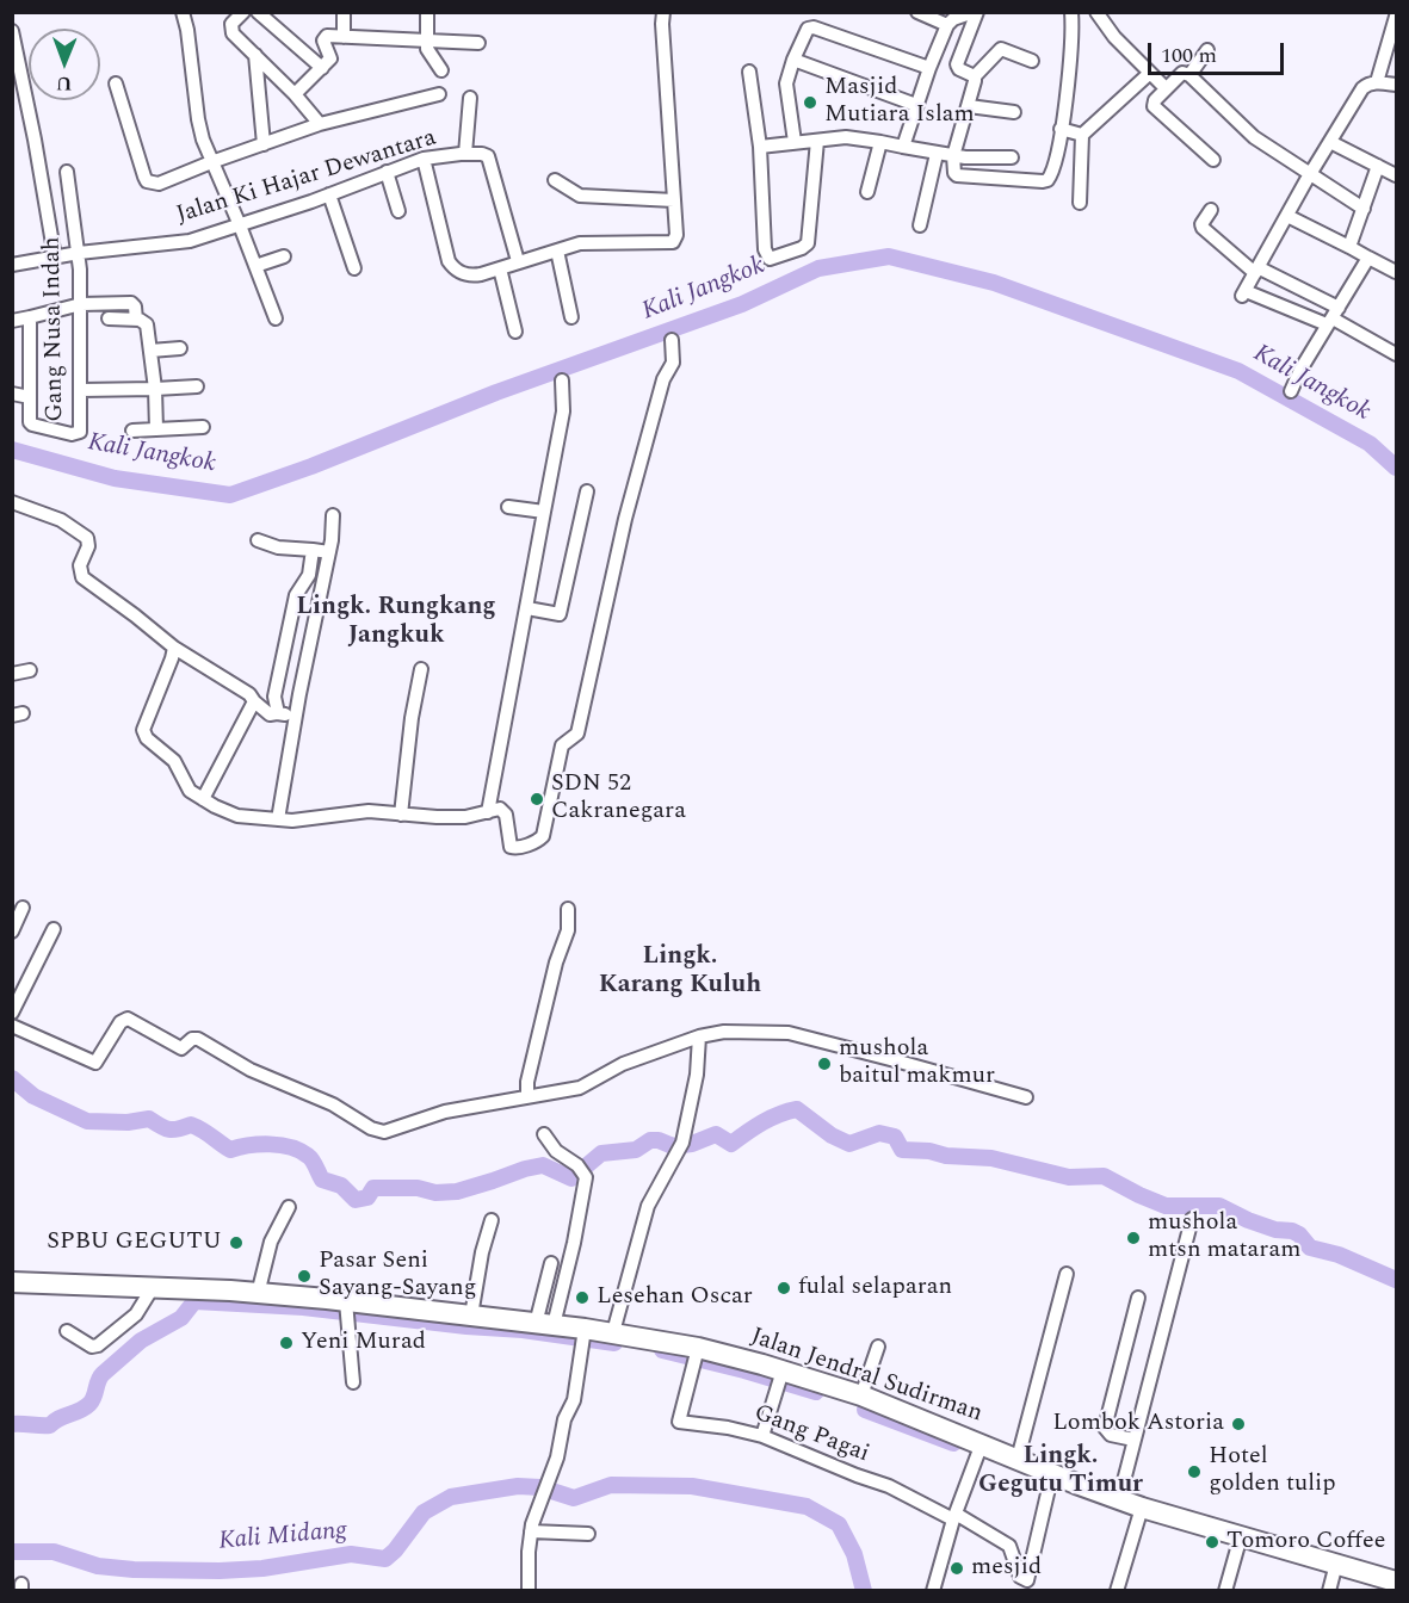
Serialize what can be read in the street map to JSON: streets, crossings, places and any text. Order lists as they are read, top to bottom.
{
  "streets": {
    "highway": ["Jalan Jendral Sudirman"],
    "street": ["Jalan Ki Hajar Dewantara", "Gang Nusa Indah", "Gang Pagai"]
  },
  "crossings": [
    ["Jalan Ki Hajar Dewantara", "Gang Nusa Indah"],
    ["Jalan Jendral Sudirman", "Gang Pagai"]
  ],
  "districts": ["Lingk. Rungkang Jangkuk", "Lingk. Karang Kuluh", "Lingk. Gegutu Timur"],
  "water": ["Kali Jangkok", "Kali Midang"],
  "places": [
    "Masjid Mutiara Islam",
    "SDN 52 Cakranegara",
    "mushola baitul makmur",
    "mushola mtsn mataram",
    "SPBU GEGUTU",
    "Pasar Seni Sayang-Sayang",
    "fulal selaparan",
    "Lesehan Oscar",
    "Yeni Murad",
    "Lombok Astoria",
    "Hotel golden tulip",
    "Tomoro Coffee",
    "mesjid"
  ],
  "scale_bar": "100 m",
  "north": "bottom"
}
